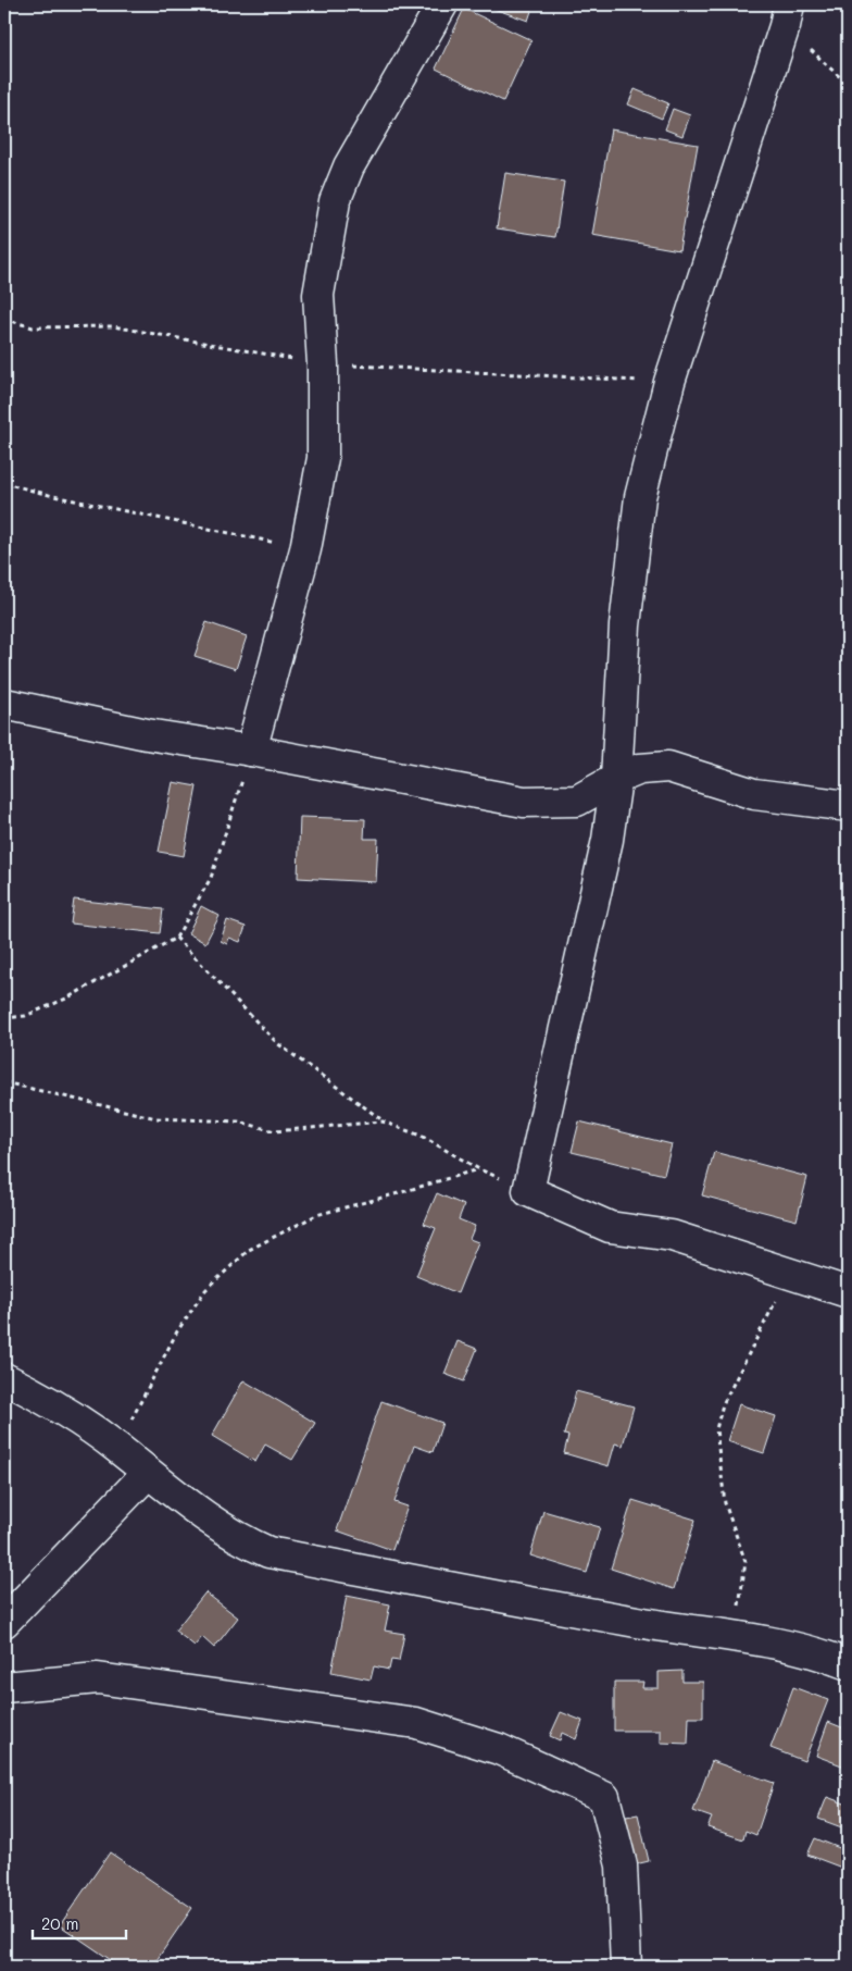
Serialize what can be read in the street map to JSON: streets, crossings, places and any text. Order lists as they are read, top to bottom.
{
  "scale_bar": "20 m"
}
